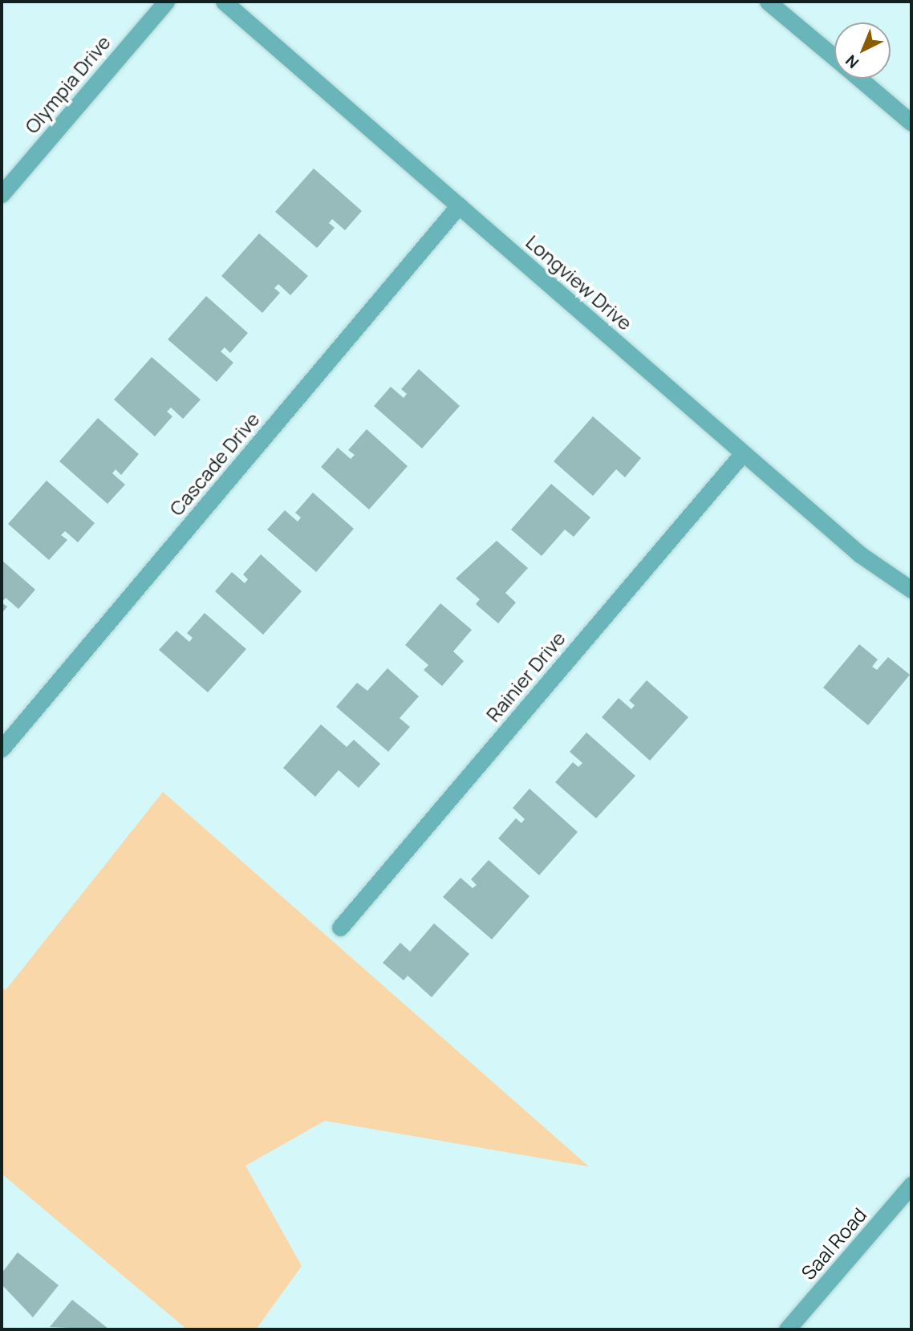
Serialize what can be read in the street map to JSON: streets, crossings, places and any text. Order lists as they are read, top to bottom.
{
  "streets": {
    "street": [
      "Olympia Drive",
      "Longview Drive",
      "Cascade Drive",
      "Rainier Drive",
      "Saal Road"
    ]
  },
  "crossings": [
    ["Longview Drive", "Cascade Drive"],
    ["Longview Drive", "Rainier Drive"]
  ],
  "north": "bottom left"
}
